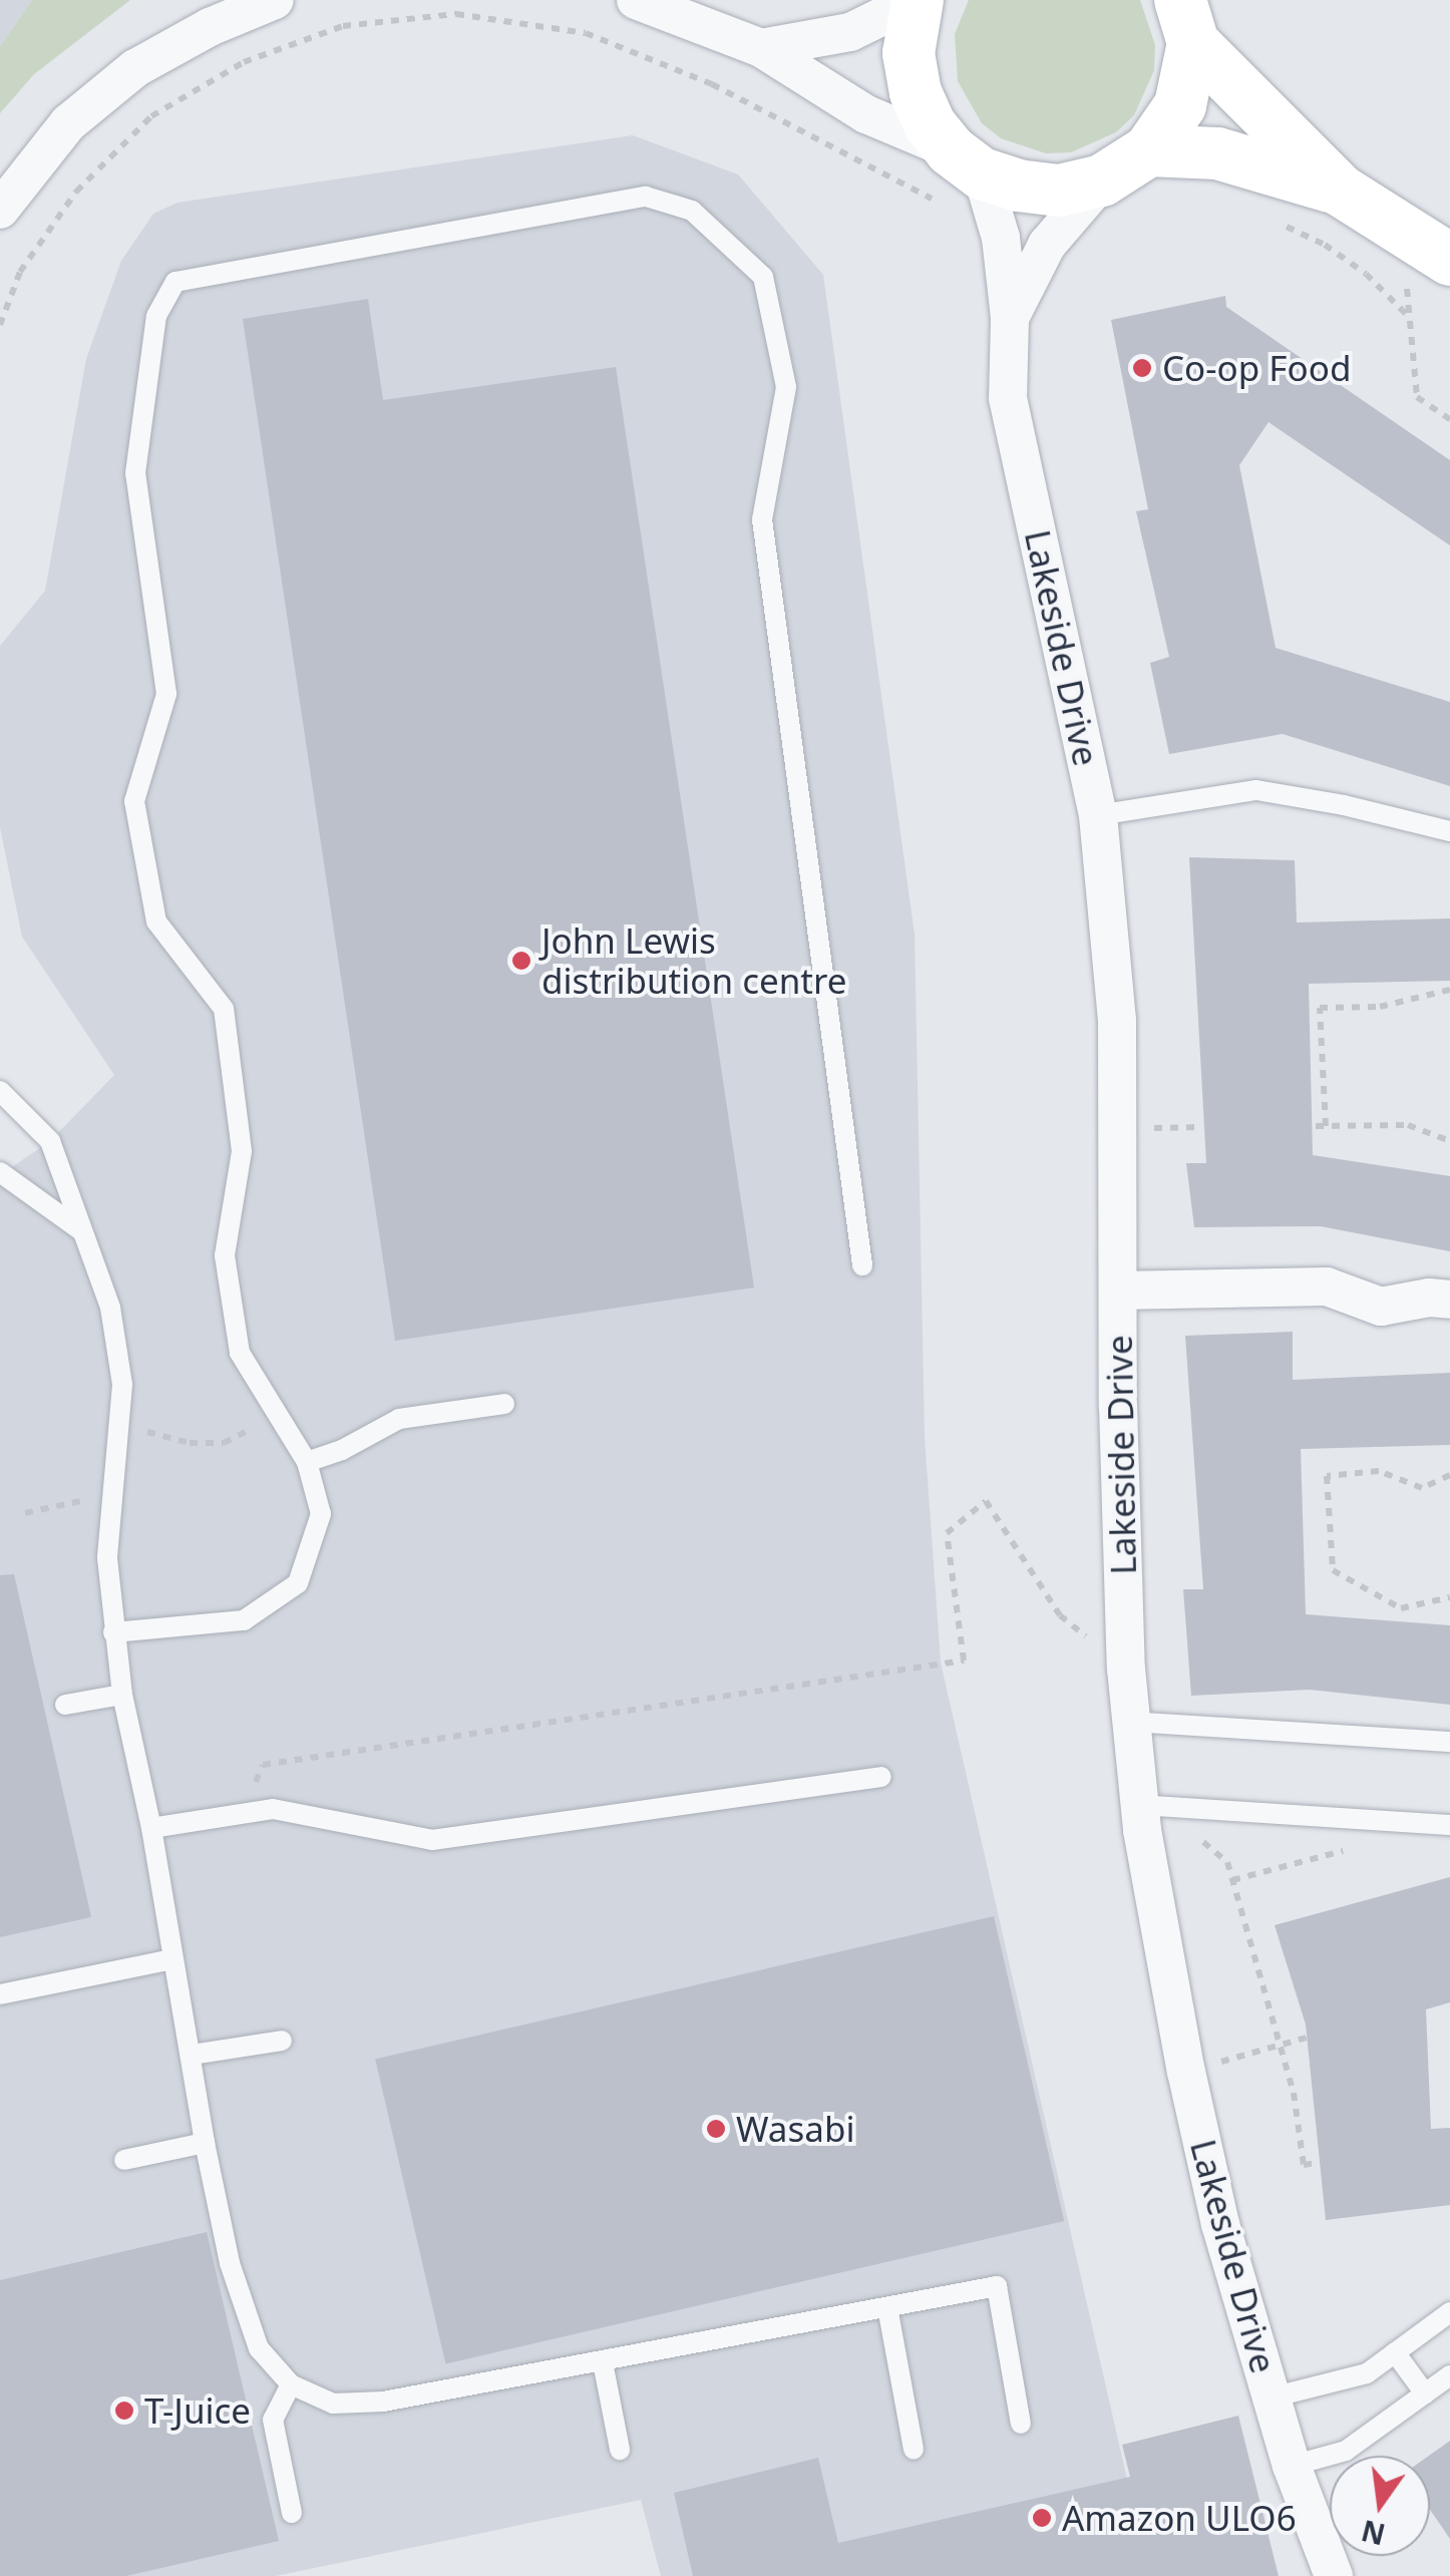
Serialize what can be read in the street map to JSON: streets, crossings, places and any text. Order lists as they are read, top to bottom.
{
  "streets": {
    "street": ["Lakeside Drive"]
  },
  "places": [
    "Co-op Food",
    "John Lewis distribution centre",
    "Wasabi",
    "T-Juice",
    "Amazon ULO6"
  ],
  "north": "bottom"
}
